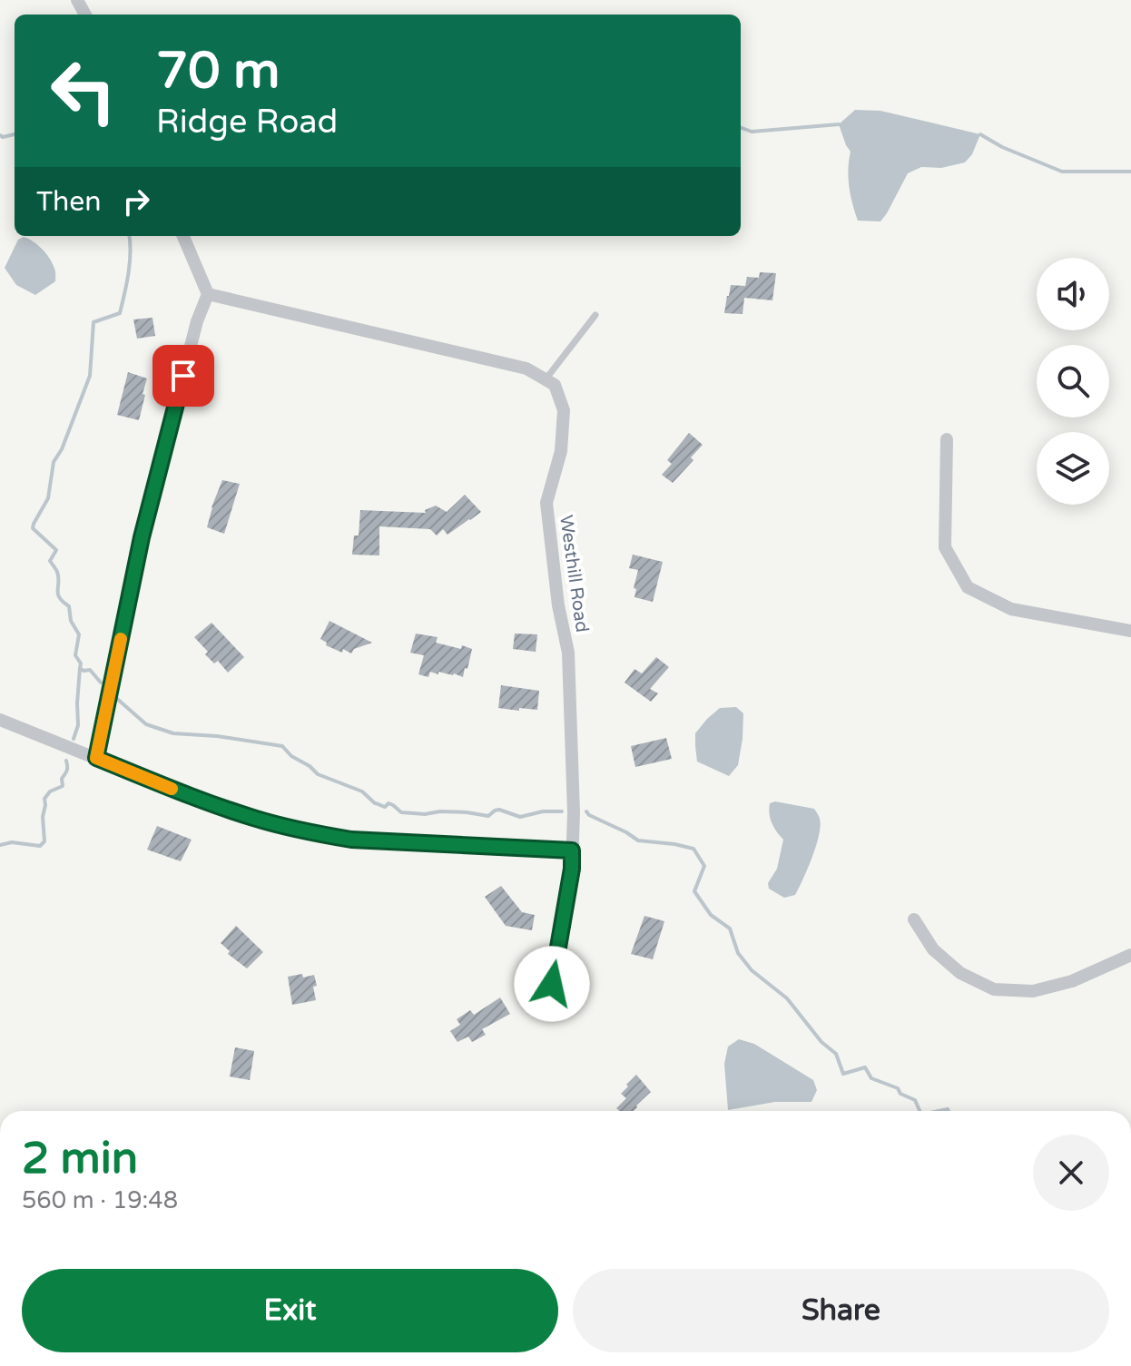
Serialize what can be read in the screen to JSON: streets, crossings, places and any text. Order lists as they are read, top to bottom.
{
  "streets": {
    "street": ["Westhill Road"]
  },
  "page": {
    "turn": ["70 m", "Ridge Road"],
    "then": "Then",
    "heading": ["2 min", "560 m · 19:48"],
    "buttons": ["Exit", "Share"]
  }
}
